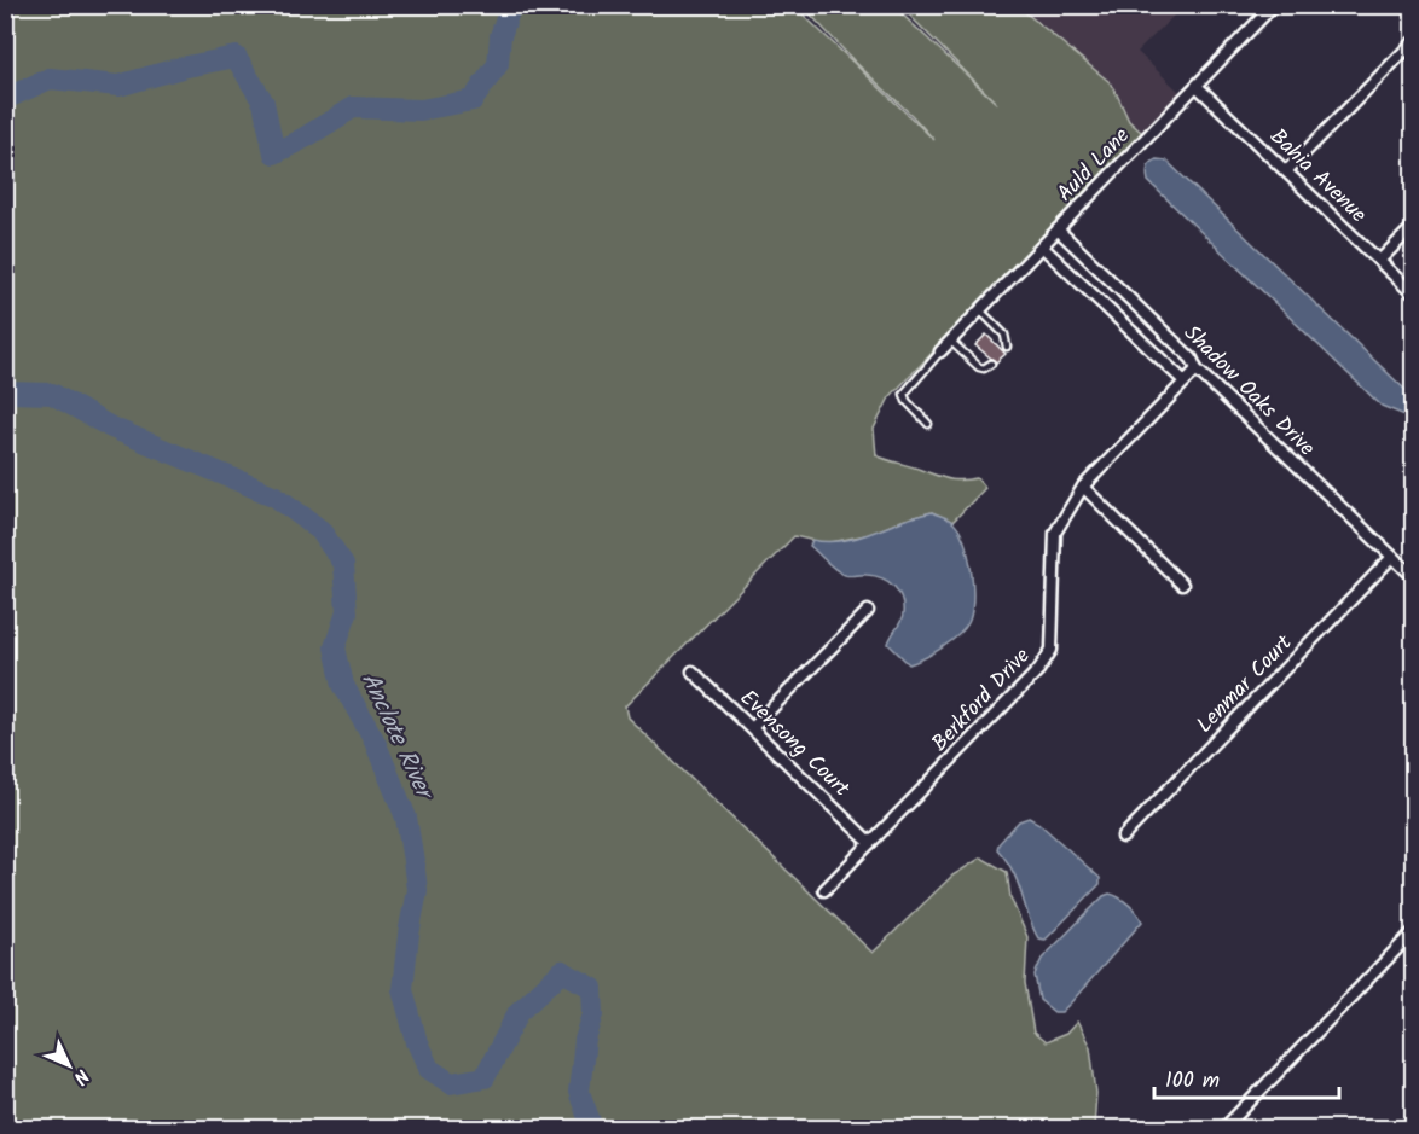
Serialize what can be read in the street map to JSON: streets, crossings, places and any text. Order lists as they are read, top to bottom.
{
  "streets": {
    "street": [
      "Auld Lane",
      "Bahia Avenue",
      "Shadow Oaks Drive",
      "Lenmar Court",
      "Berkford Drive",
      "Evensong Court"
    ]
  },
  "crossings": [
    ["Auld Lane", "Bahia Avenue"],
    ["Auld Lane", "Shadow Oaks Drive"],
    ["Shadow Oaks Drive", "Lenmar Court"],
    ["Shadow Oaks Drive", "Berkford Drive"],
    ["Berkford Drive", "Evensong Court"]
  ],
  "water": ["Anclote River"],
  "scale_bar": "100 m",
  "north": "bottom right"
}
